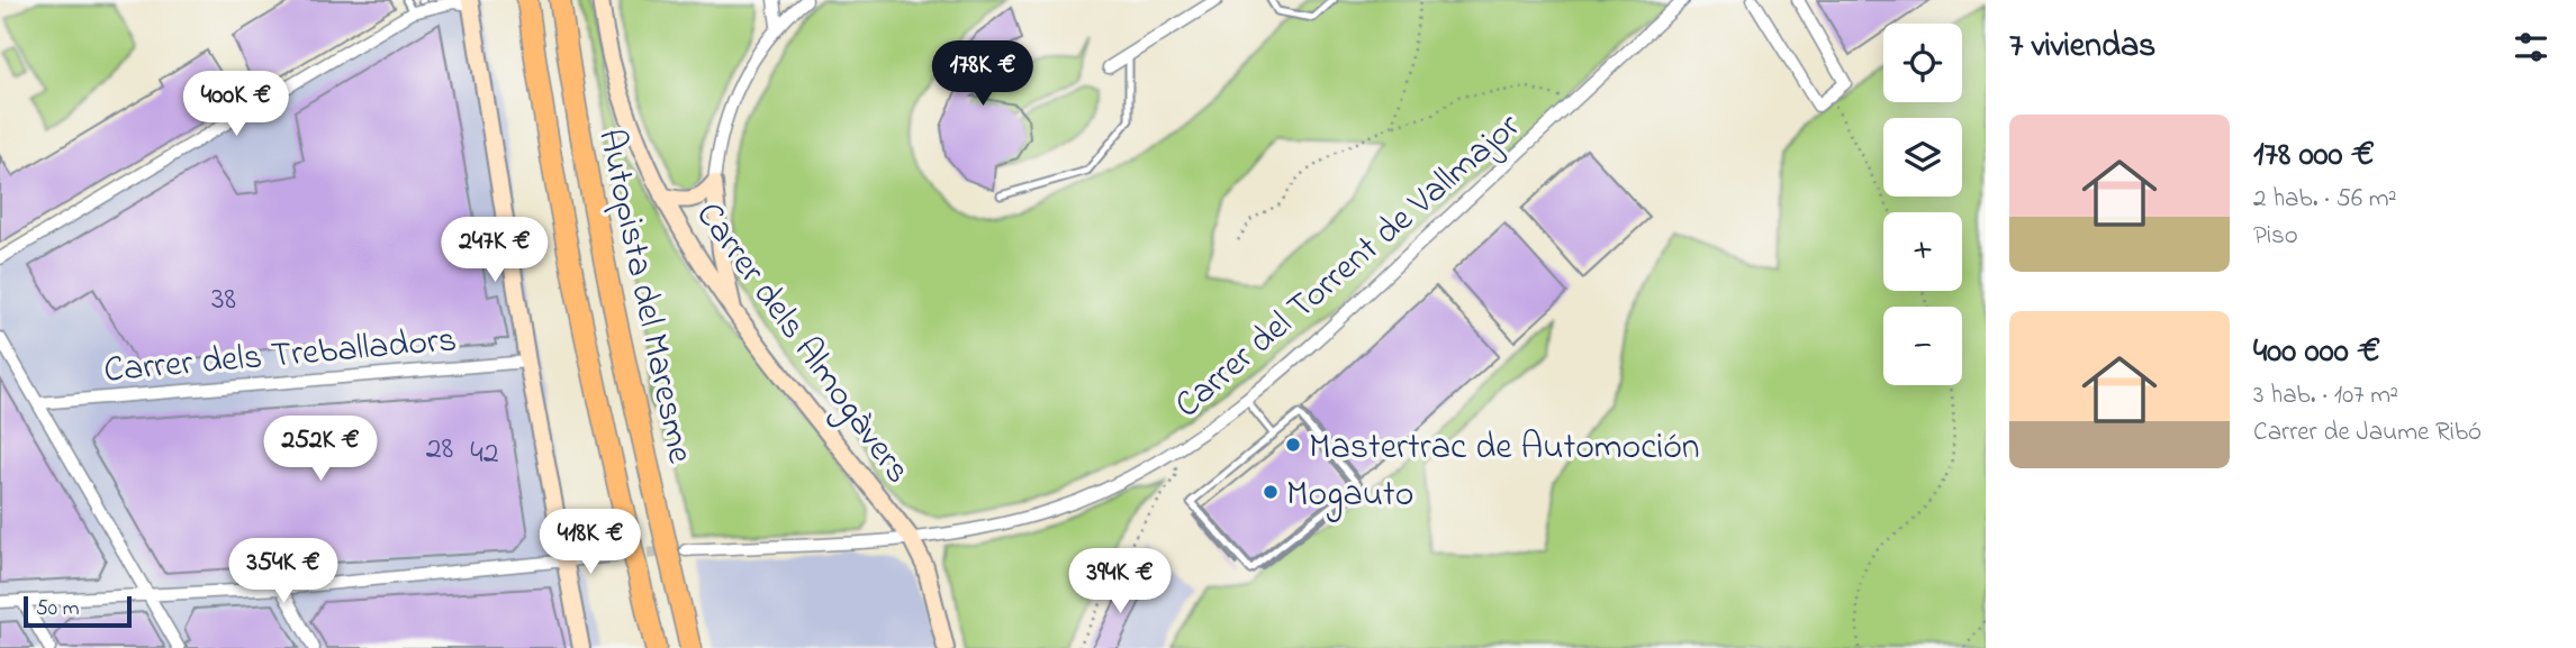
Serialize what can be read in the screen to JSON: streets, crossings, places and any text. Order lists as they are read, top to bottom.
{
  "streets": {
    "highway": ["Autopista del Maresme"],
    "street": ["Carrer del Torrent de Vallmajor", "Carrer dels Almogàvers", "Carrer dels Treballadors"]
  },
  "crossings": [
    ["Carrer del Torrent de Vallmajor", "Carrer dels Almogàvers"]
  ],
  "places": ["Mastertrac de Automoción", "Mogauto"],
  "house_numbers": ["38", "28", "42"],
  "scale_bar": "50 m",
  "page": {
    "heading": "7 viviendas",
    "map_buttons": ["+", "−"],
    "price": [
      "178K €",
      "400K €",
      "247K €",
      "252K €",
      "418K €",
      "354K €",
      "394K €"
    ],
    "list": [
      {
        "name": "178 000 €",
        "note": "2 hab. · 56 m² · Piso"
      },
      {
        "name": "400 000 €",
        "note": "3 hab. · 107 m² · Carrer de Jaume Ribó"
      }
    ],
    "scale": "50 m"
  }
}
